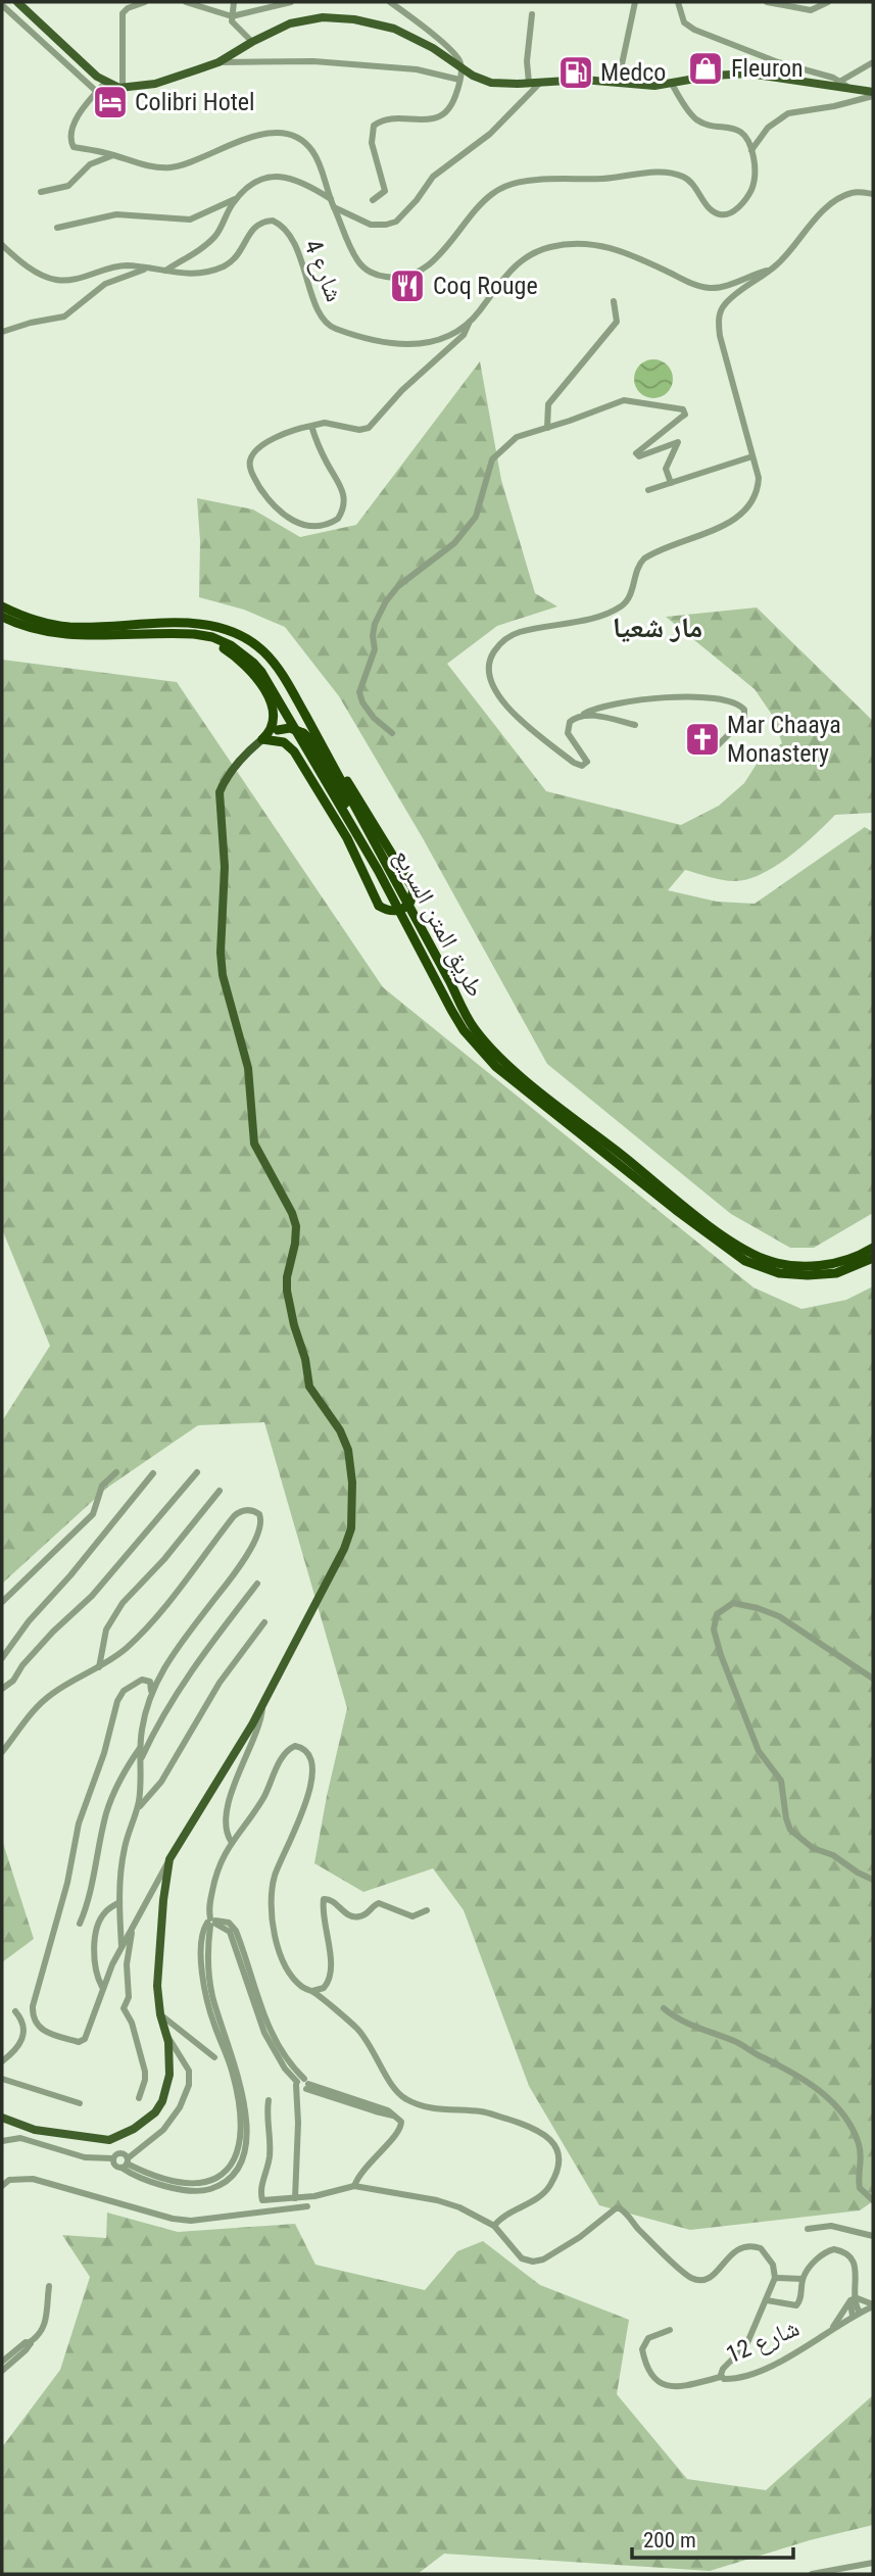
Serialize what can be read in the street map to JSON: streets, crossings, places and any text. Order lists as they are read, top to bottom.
{
  "streets": {
    "highway": ["طريق المتن السريع"],
    "street": ["شارع 4", "شارع 12"]
  },
  "districts": ["مار شعيا"],
  "places": {
    "shop": ["Fleuron"],
    "fuel station": ["Medco"],
    "hotel": ["Colibri Hotel"],
    "restaurant": ["Coq Rouge"],
    "church": ["Mar Chaaya Monastery"]
  },
  "scale_bar": "200 m"
}
